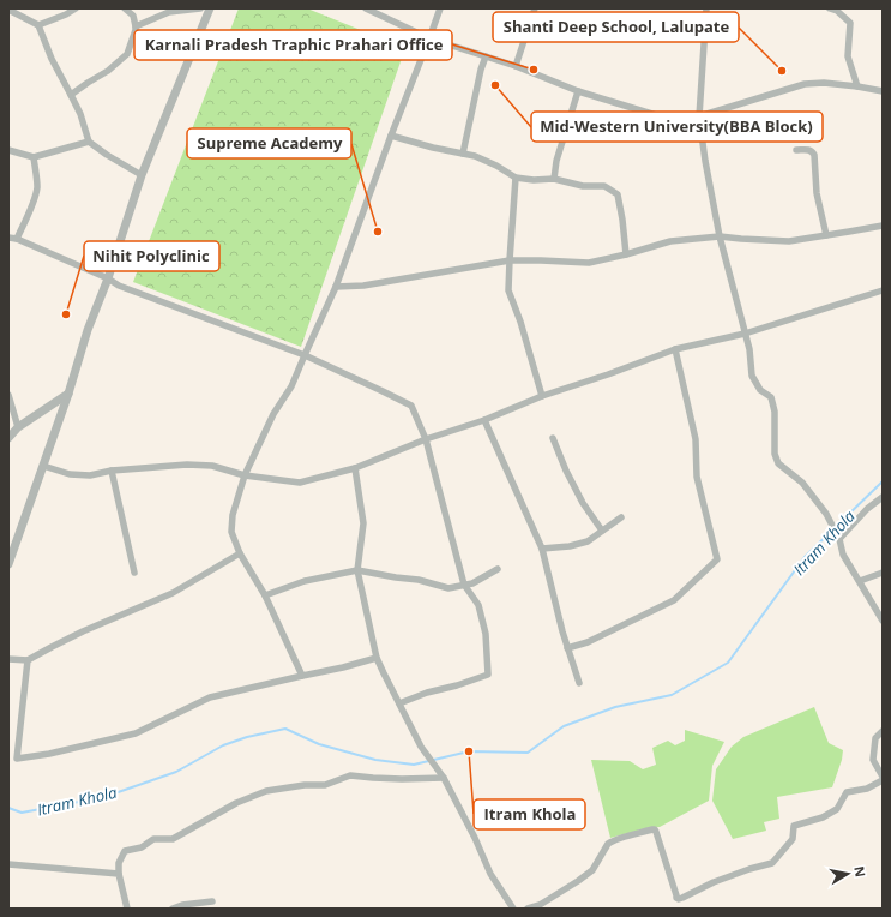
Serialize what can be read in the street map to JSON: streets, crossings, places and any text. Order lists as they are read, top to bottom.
{
  "water": ["Itram Khola"],
  "places": [
    "Karnali Pradesh Traphic Prahari Office",
    "Shanti Deep School, Lalupate",
    "Mid-Western University(BBA Block)",
    "Supreme Academy",
    "Nihit Polyclinic",
    "Itram Khola"
  ],
  "north": "right"
}
